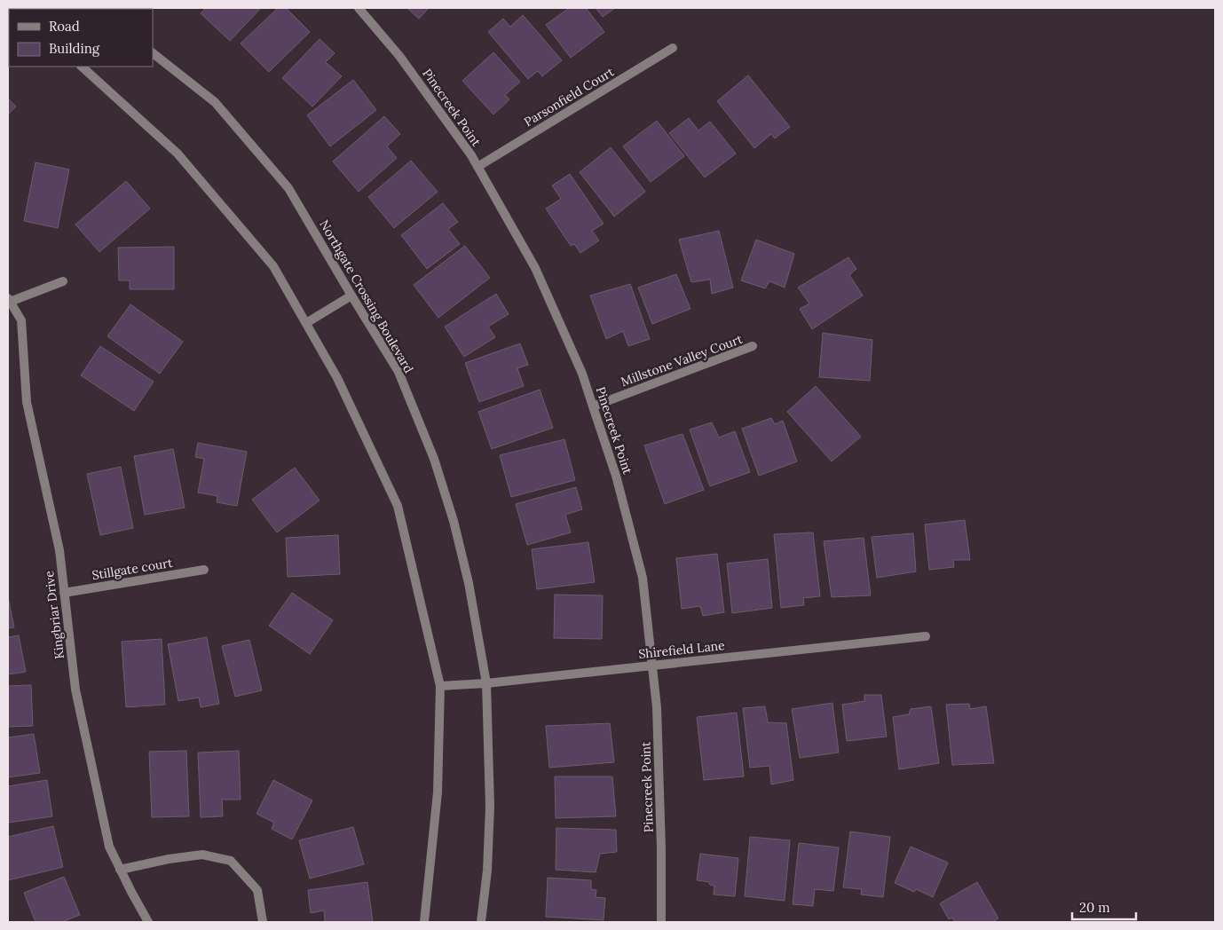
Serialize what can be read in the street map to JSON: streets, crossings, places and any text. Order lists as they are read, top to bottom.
{
  "streets": {
    "street": [
      "Parsonfield Court",
      "Pinecreek Point",
      "Northgate Crossing Boulevard",
      "Millstone Valley Court",
      "Stillgate court",
      "Kingbriar Drive",
      "Shirefield Lane"
    ]
  },
  "crossings": [
    ["Parsonfield Court", "Pinecreek Point"],
    ["Pinecreek Point", "Millstone Valley Court"],
    ["Pinecreek Point", "Shirefield Lane"],
    ["Northgate Crossing Boulevard", "Shirefield Lane"],
    ["Stillgate court", "Kingbriar Drive"]
  ],
  "legend": ["Road", "Building"],
  "scale_bar": "20 m"
}
